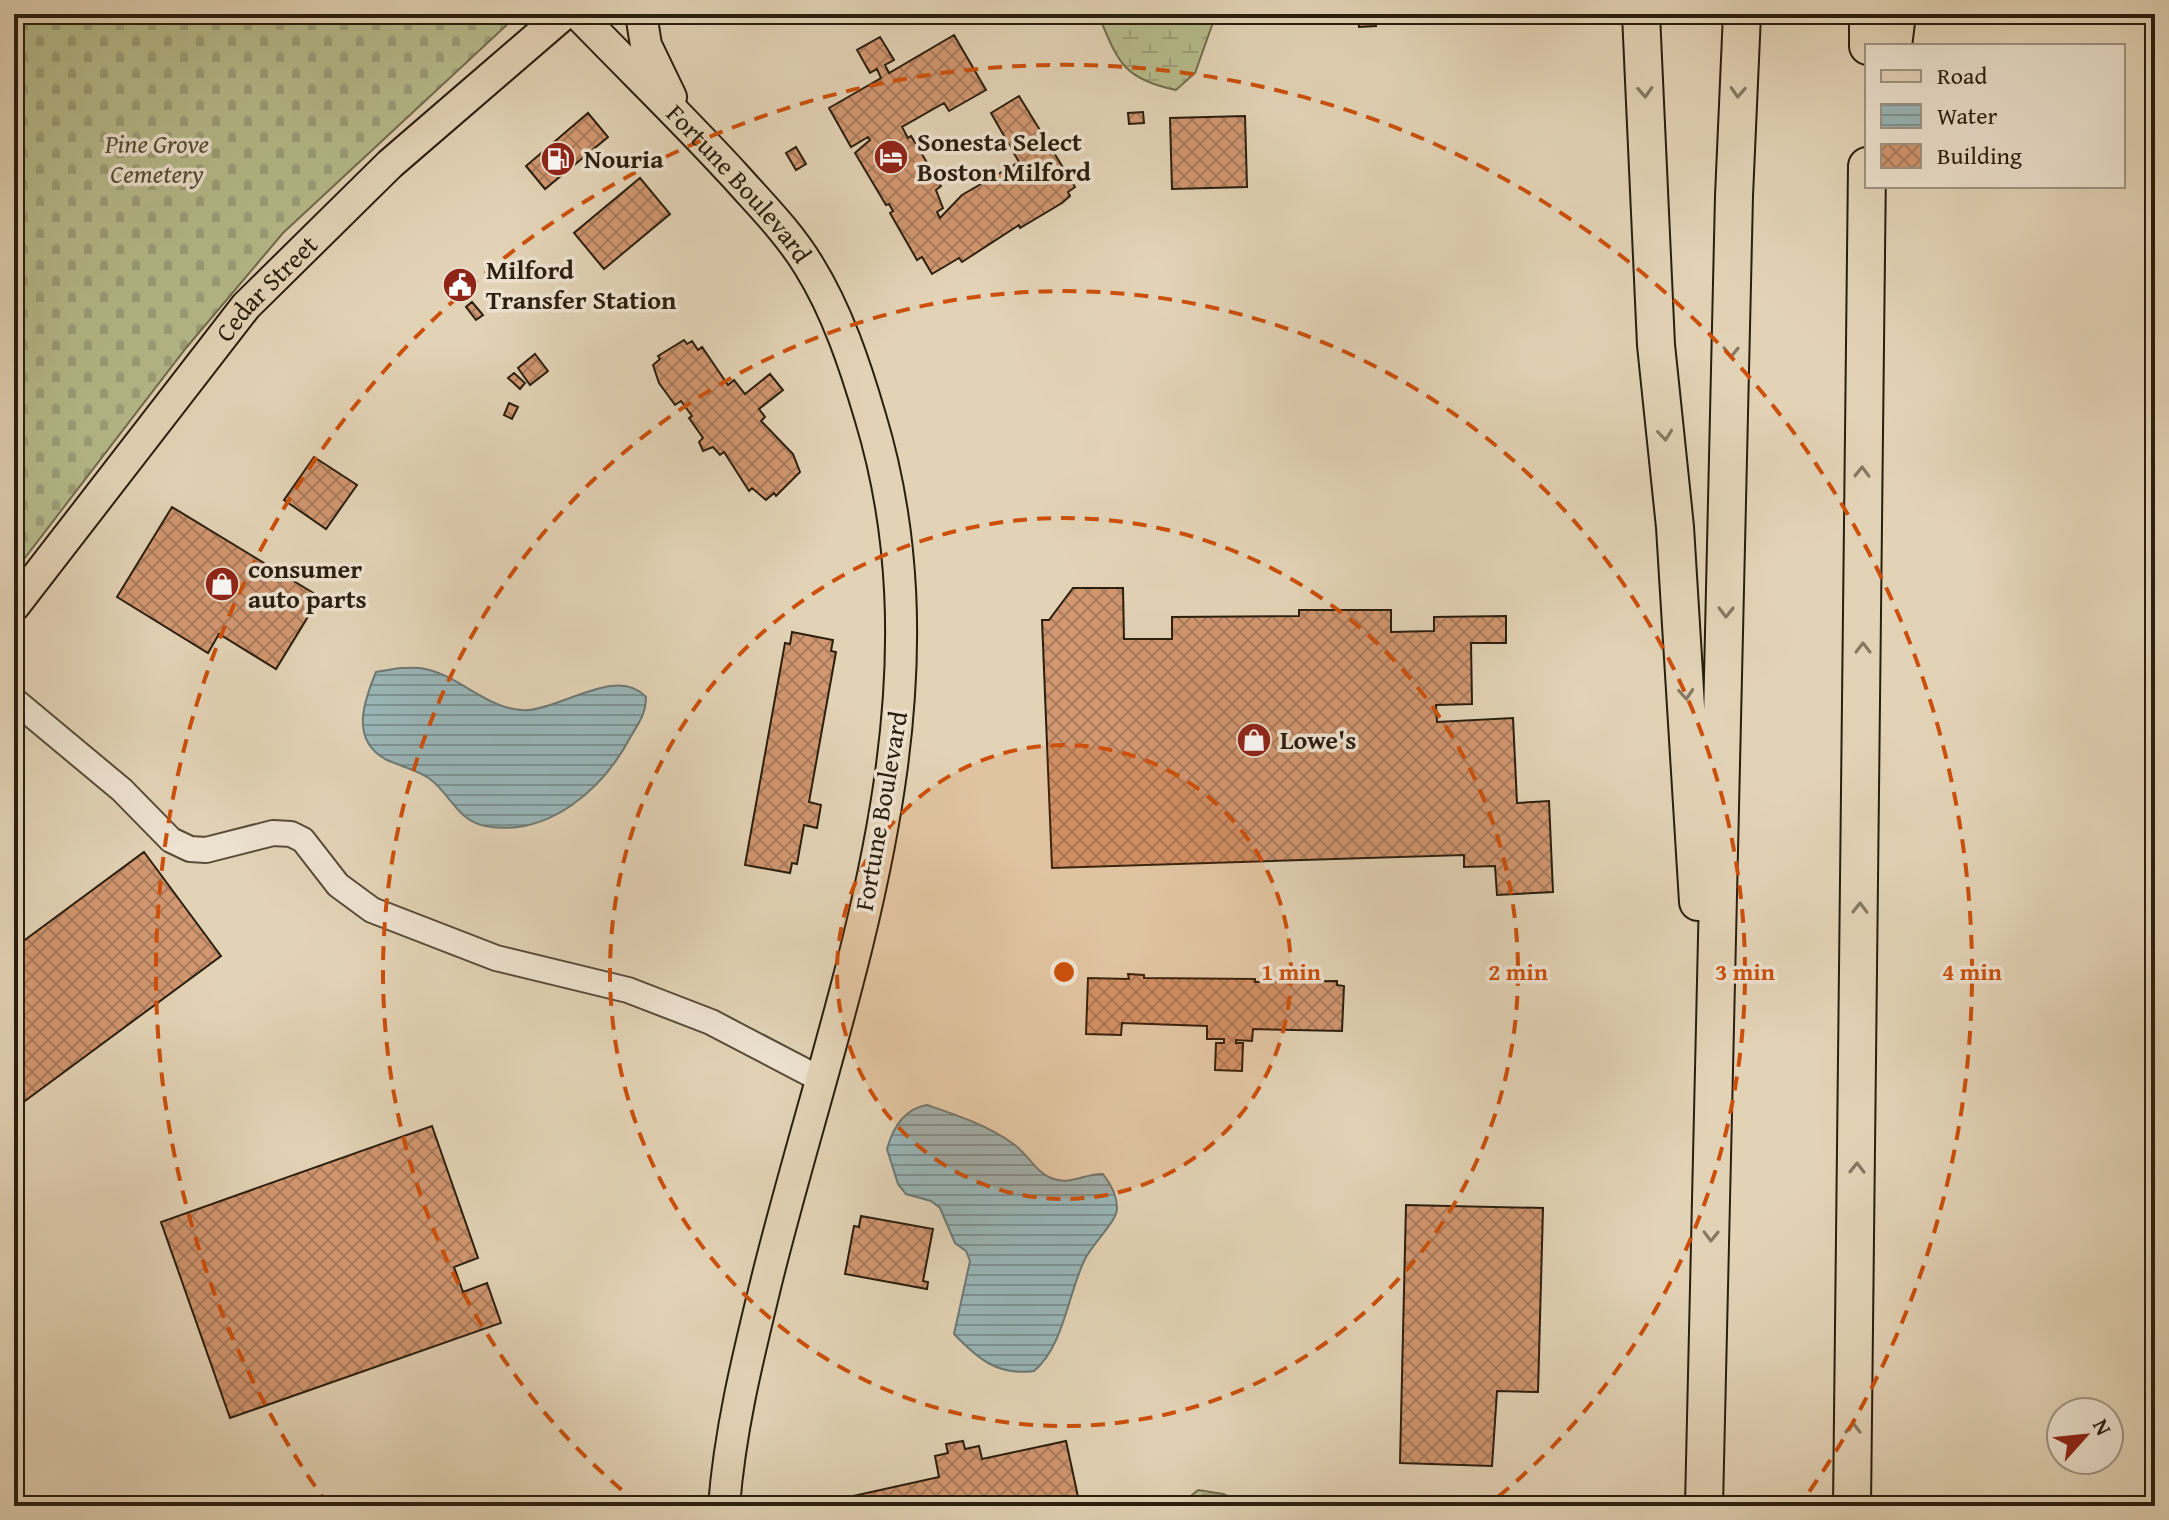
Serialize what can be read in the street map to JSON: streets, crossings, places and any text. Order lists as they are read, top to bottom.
{
  "streets": {
    "main road": ["Fortune Boulevard", "Cedar Street"]
  },
  "parks": ["Pine Grove Cemetery"],
  "places": {
    "hotel": ["Sonesta Select Boston Milford"],
    "fuel station": ["Nouria"],
    "public building": ["Milford Transfer Station"],
    "shop": ["consumer auto parts", "Lowe's"]
  },
  "legend": ["Road", "Water", "Building"],
  "north": "top right",
  "rings": [
    "1 min",
    "2 min",
    "3 min",
    "4 min"
  ]
}
